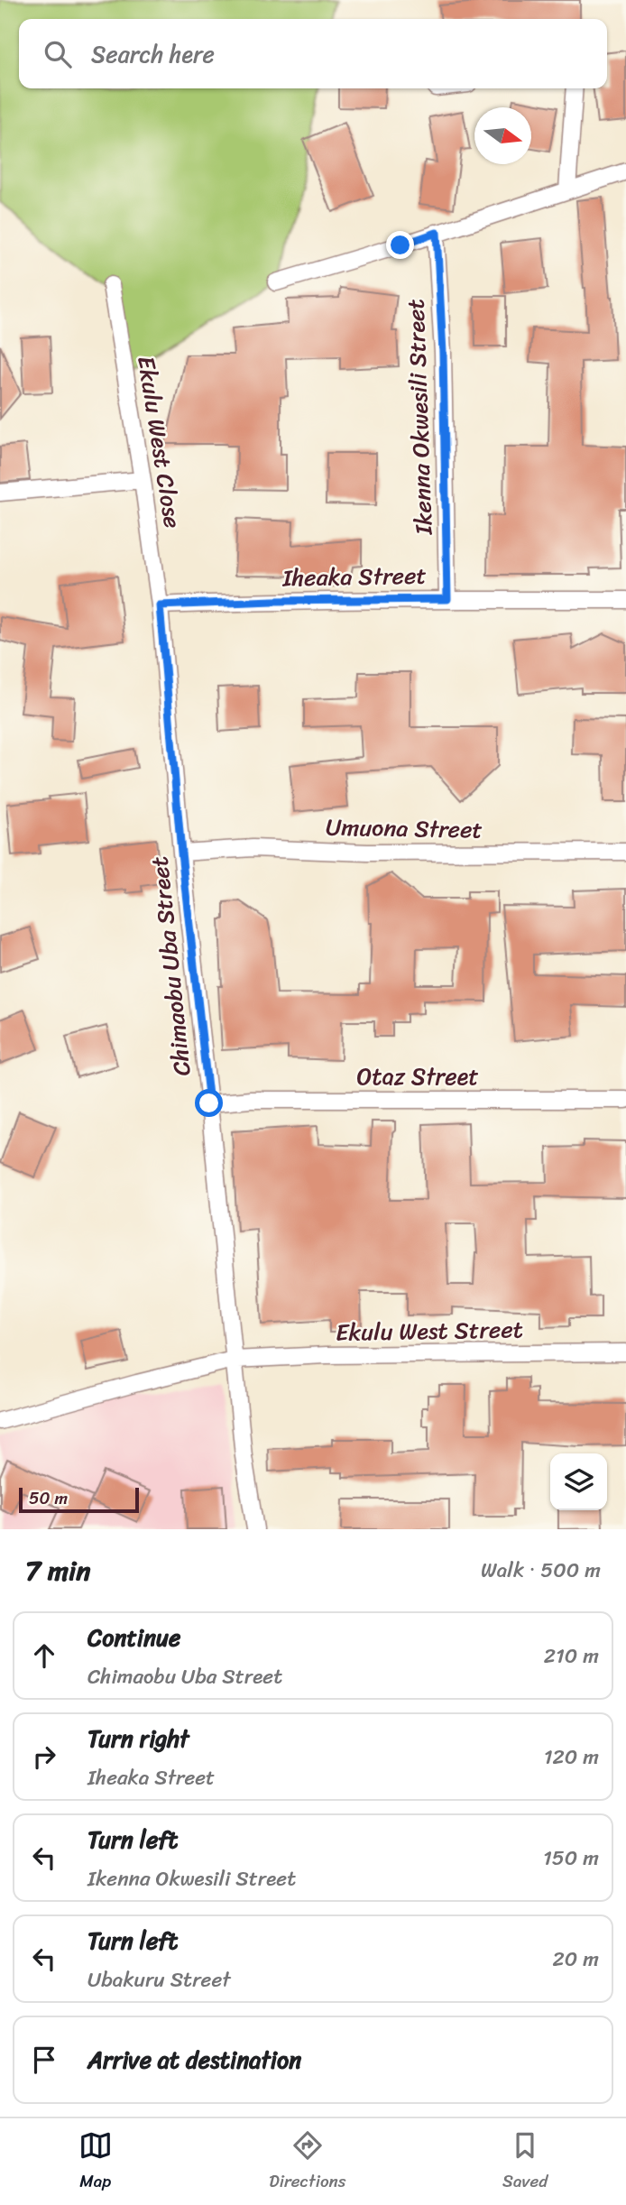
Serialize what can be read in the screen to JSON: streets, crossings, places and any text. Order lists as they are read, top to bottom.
{
  "streets": {
    "street": [
      "Ikenna Okwesili Street",
      "Ekulu West Close",
      "Iheaka Street",
      "Umuona Street",
      "Chimaobu Uba Street",
      "Otaz Street",
      "Ekulu West Street"
    ]
  },
  "crossings": [
    ["Ikenna Okwesili Street", "Iheaka Street"],
    ["Ekulu West Close", "Iheaka Street"],
    ["Ekulu West Close", "Chimaobu Uba Street"],
    ["Iheaka Street", "Chimaobu Uba Street"],
    ["Umuona Street", "Chimaobu Uba Street"],
    ["Chimaobu Uba Street", "Otaz Street"],
    ["Chimaobu Uba Street", "Ekulu West Street"]
  ],
  "scale_bar": "50 m",
  "north": "right",
  "page": {
    "search": "Search here",
    "scale": "50 m",
    "heading": ["7 min", "Walk · 500 m"],
    "list": [
      ["Continue", "Chimaobu Uba Street", "210 m"],
      ["Turn right", "Iheaka Street", "120 m"],
      ["Turn left", "Ikenna Okwesili Street", "150 m"],
      ["Turn left", "Ubakuru Street", "20 m"],
      "Arrive at destination"
    ],
    "nav": ["Map", "Directions", "Saved"]
  }
}
